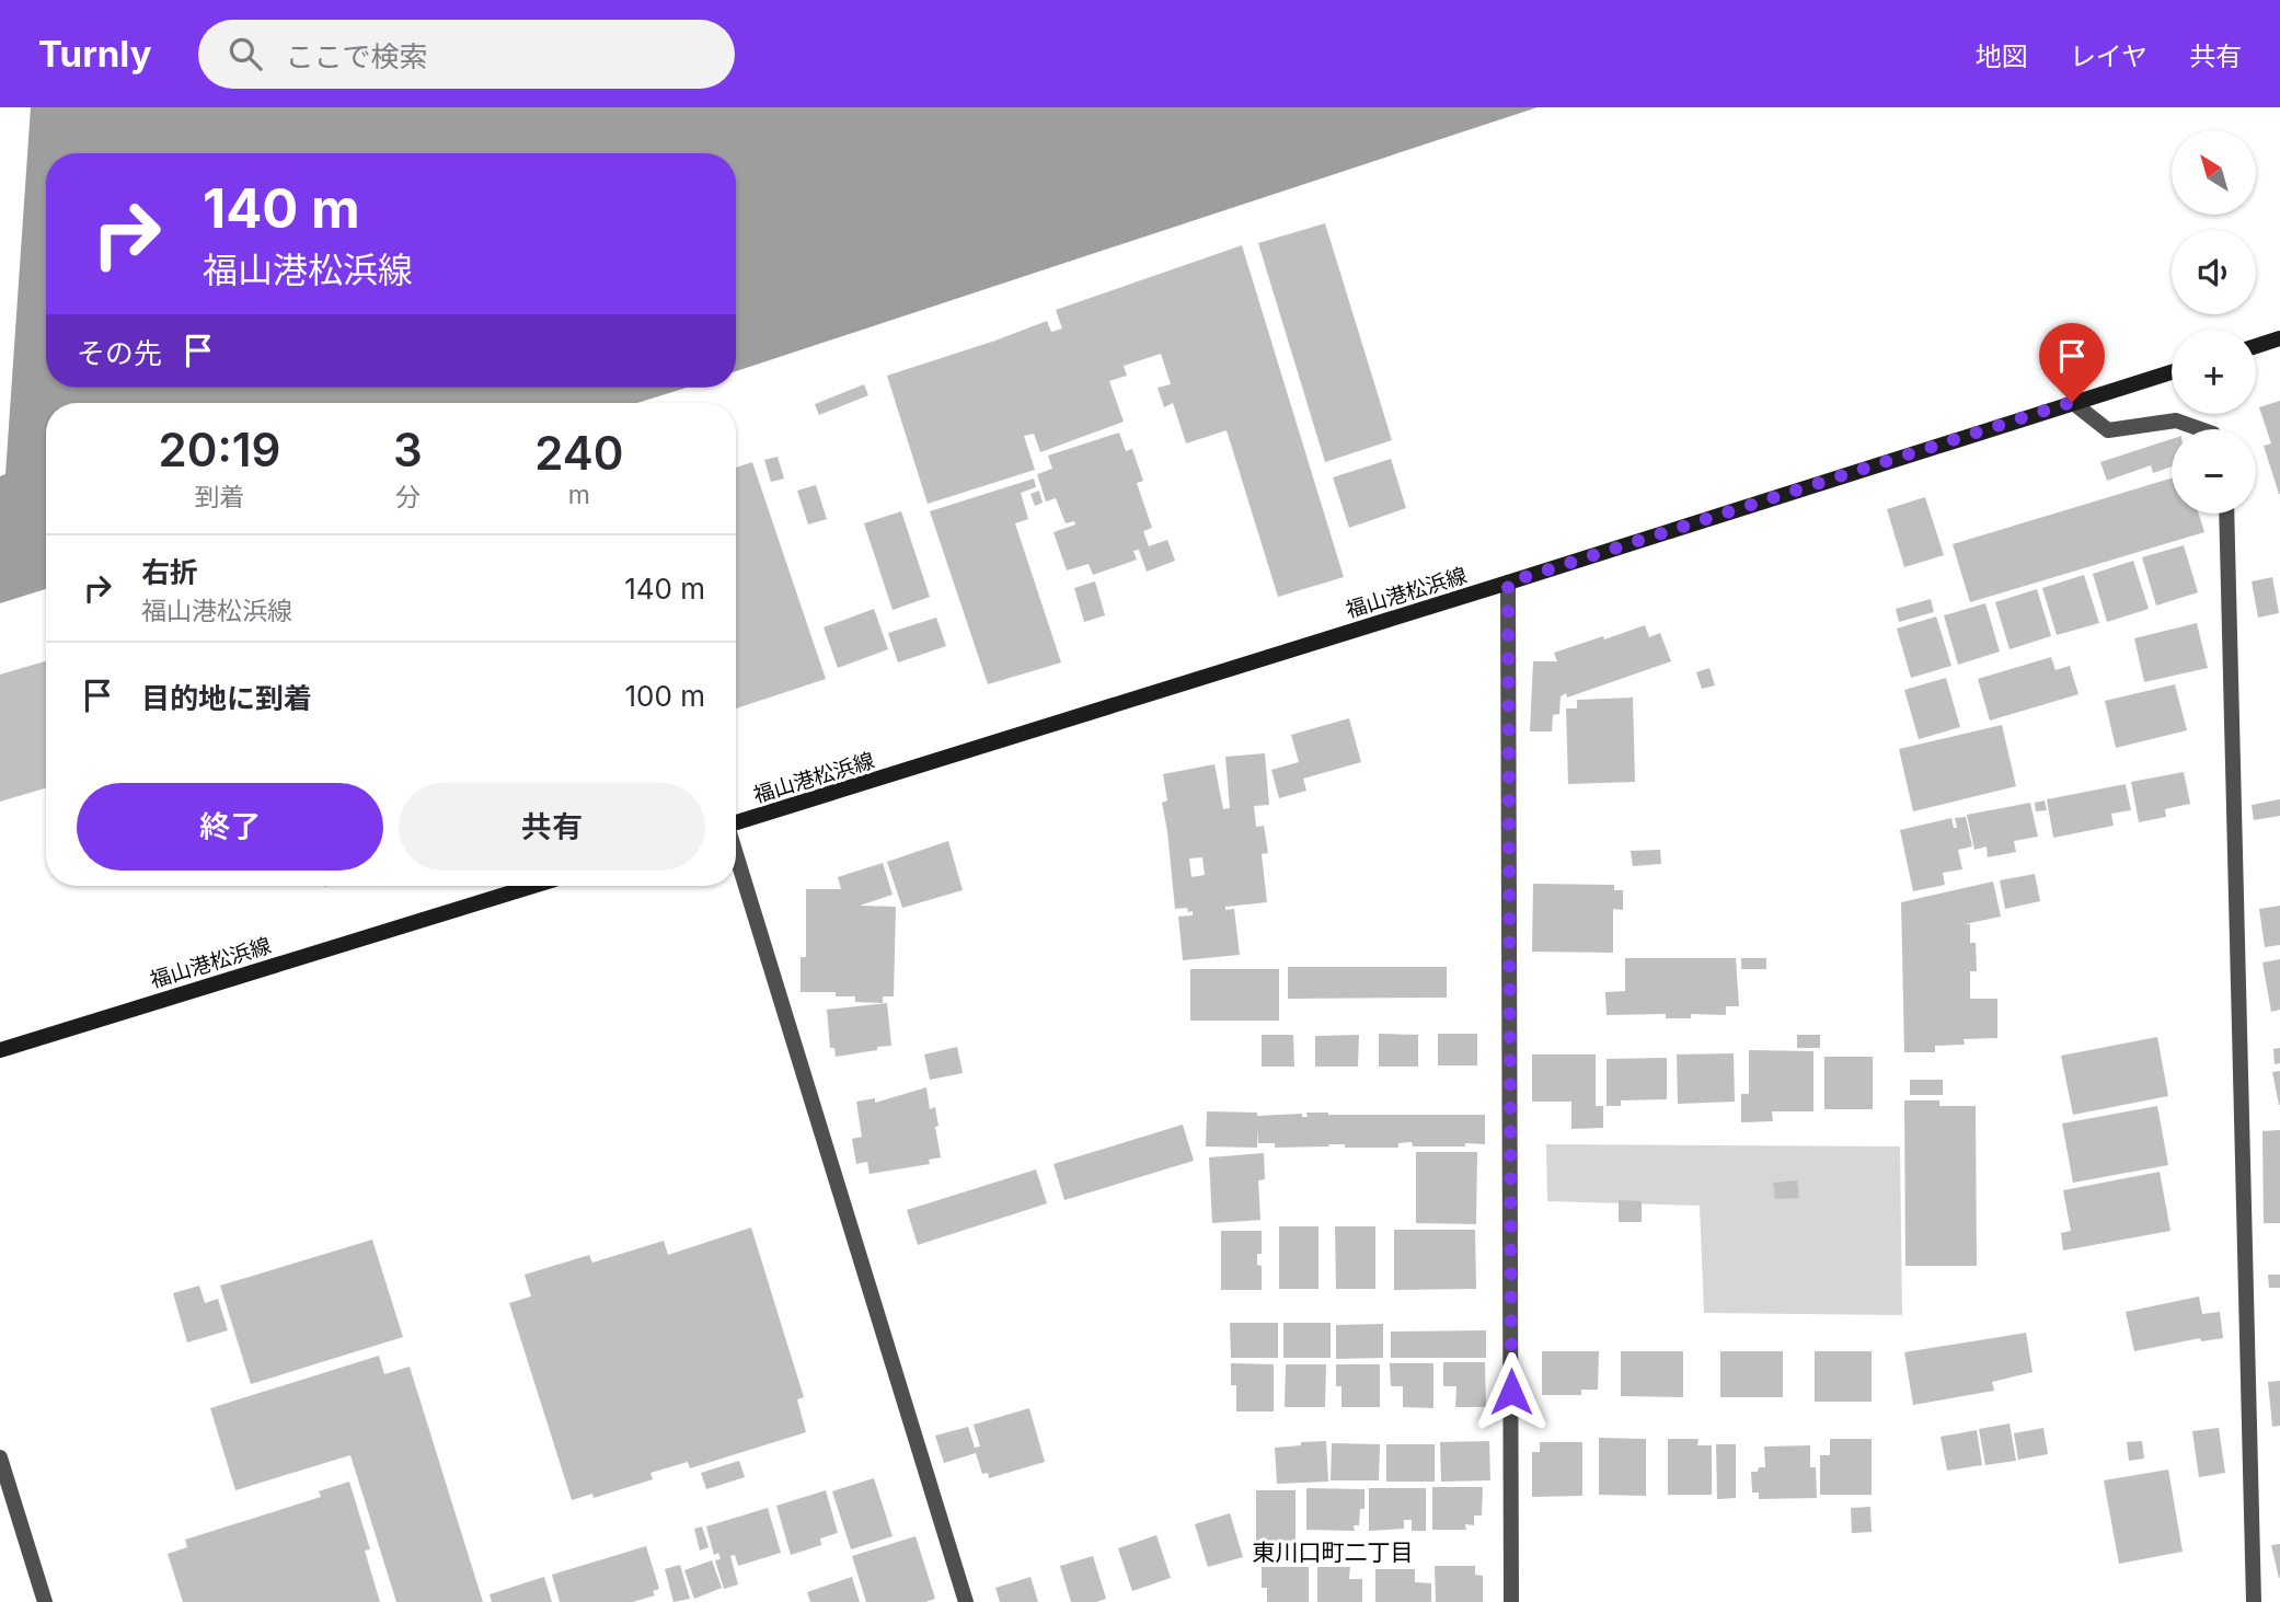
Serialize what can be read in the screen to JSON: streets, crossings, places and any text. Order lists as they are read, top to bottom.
{
  "streets": {
    "main road": ["福山港松浜線"]
  },
  "districts": ["東川口町二丁目"],
  "north": "top left",
  "page": {
    "header": "Turnly",
    "search": "ここで検索",
    "nav": ["地図", "レイヤ", "共有"],
    "map_buttons": ["+", "−"],
    "turn": ["140 m", "福山港松浜線"],
    "then": "その先",
    "eta": [
      "20:19",
      "到着",
      "3",
      "分",
      "240",
      "m"
    ],
    "list": [
      {
        "name": "右折",
        "note": "福山港松浜線",
        "value": "140 m"
      },
      {
        "name": "目的地に到着",
        "value": "100 m"
      }
    ],
    "buttons": ["終了", "共有"]
  }
}
